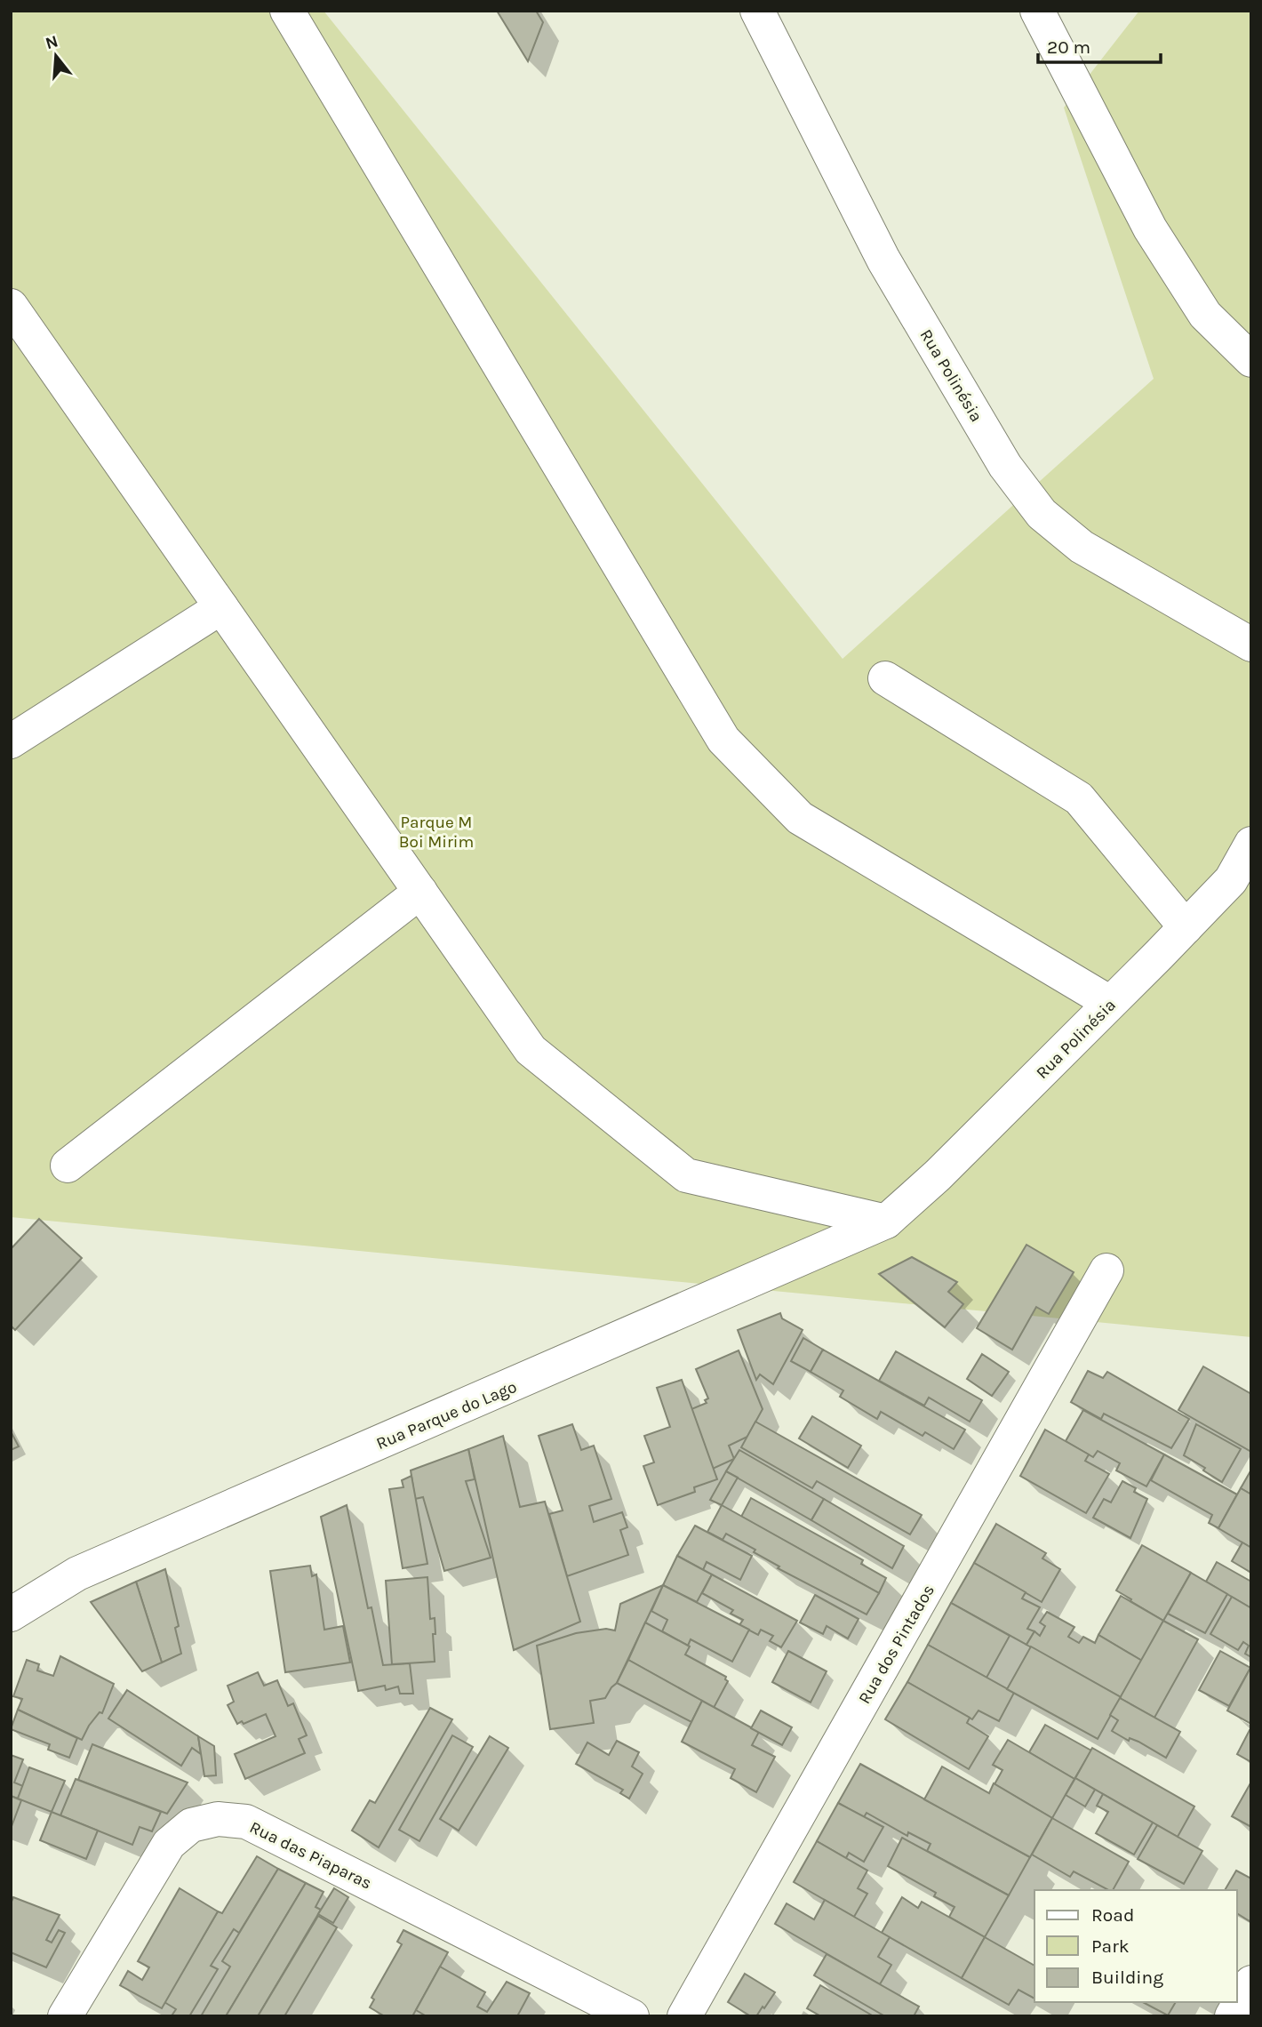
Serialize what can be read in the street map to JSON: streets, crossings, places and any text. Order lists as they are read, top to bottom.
{
  "streets": {
    "street": [
      "Rua Polinésia",
      "Rua Parque do Lago",
      "Rua dos Pintados",
      "Rua das Piaparas"
    ]
  },
  "crossings": [
    ["Rua Polinésia", "Rua Parque do Lago"]
  ],
  "parks": ["Parque M Boi Mirim"],
  "legend": ["Road", "Park", "Building"],
  "scale_bar": "20 m",
  "north": "top"
}
